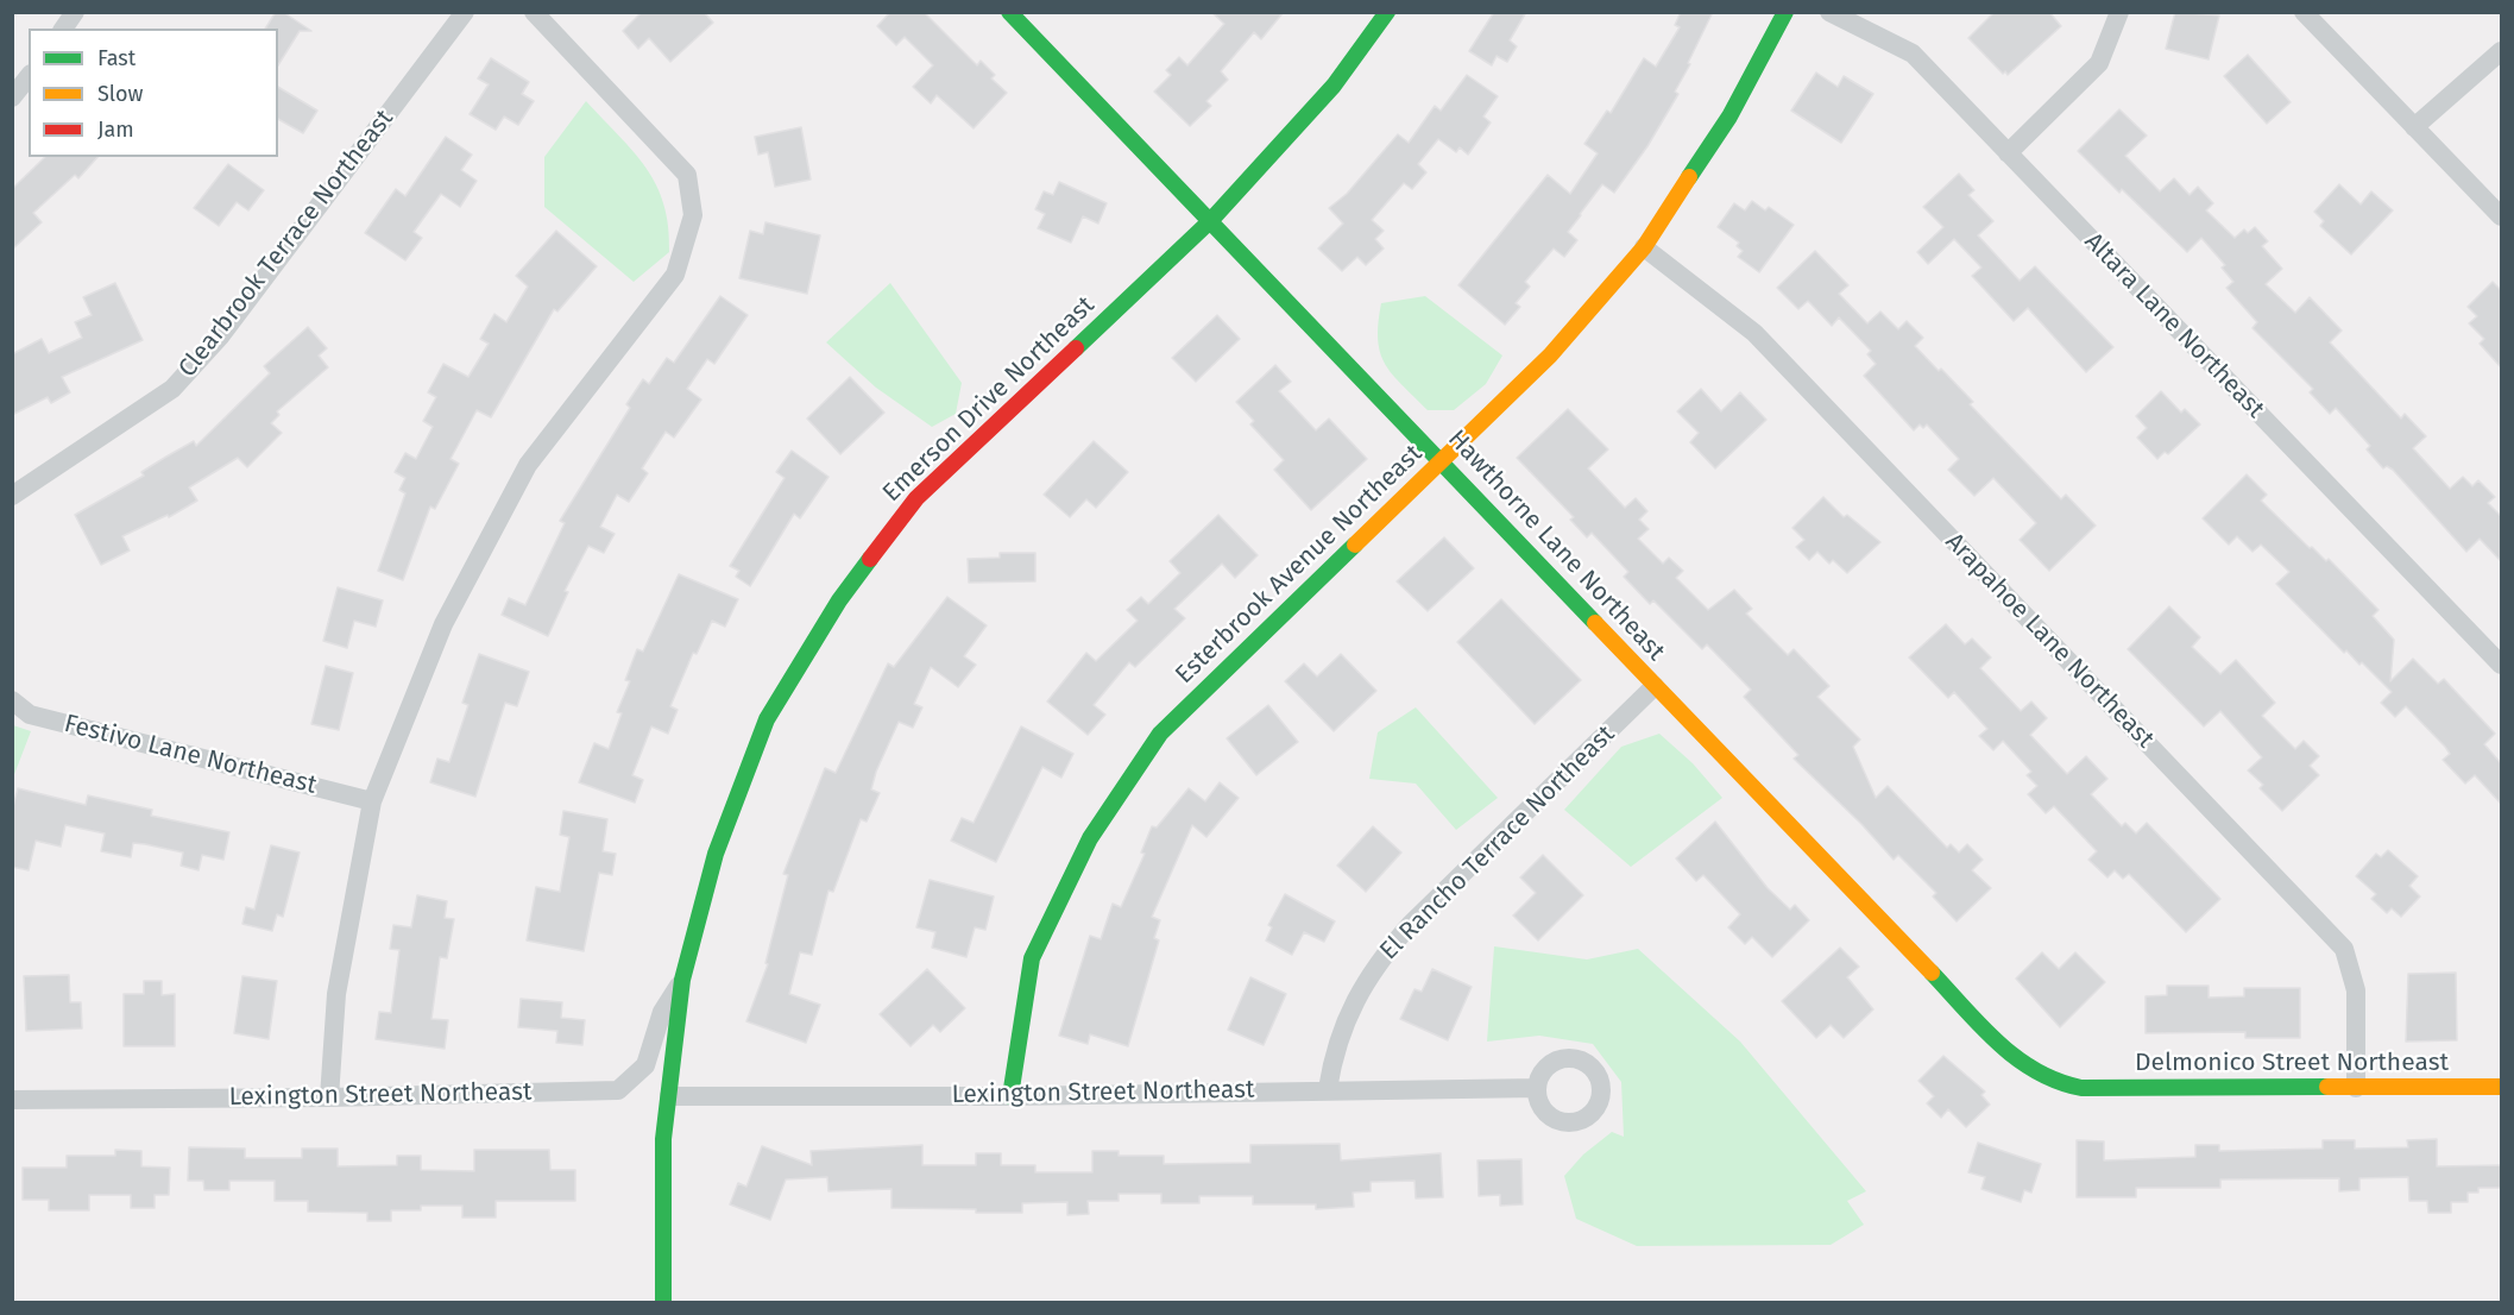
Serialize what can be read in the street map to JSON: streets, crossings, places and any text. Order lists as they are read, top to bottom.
{
  "streets": {
    "street": [
      "Clearbrook Terrace Northeast",
      "Altara Lane Northeast",
      "Emerson Drive Northeast",
      "Hawthorne Lane Northeast",
      "Esterbrook Avenue Northeast",
      "Arapahoe Lane Northeast",
      "Festivo Lane Northeast",
      "El Rancho Terrace Northeast",
      "Delmonico Street Northeast",
      "Lexington Street Northeast"
    ]
  },
  "crossings": [
    ["Emerson Drive Northeast", "Hawthorne Lane Northeast"],
    ["Emerson Drive Northeast", "Lexington Street Northeast"],
    ["Hawthorne Lane Northeast", "Esterbrook Avenue Northeast"],
    ["Hawthorne Lane Northeast", "El Rancho Terrace Northeast"],
    ["Hawthorne Lane Northeast", "Delmonico Street Northeast"],
    ["Esterbrook Avenue Northeast", "Arapahoe Lane Northeast"],
    ["Esterbrook Avenue Northeast", "Lexington Street Northeast"],
    ["Arapahoe Lane Northeast", "Delmonico Street Northeast"],
    ["El Rancho Terrace Northeast", "Lexington Street Northeast"]
  ],
  "legend": ["Fast", "Slow", "Jam"]
}
